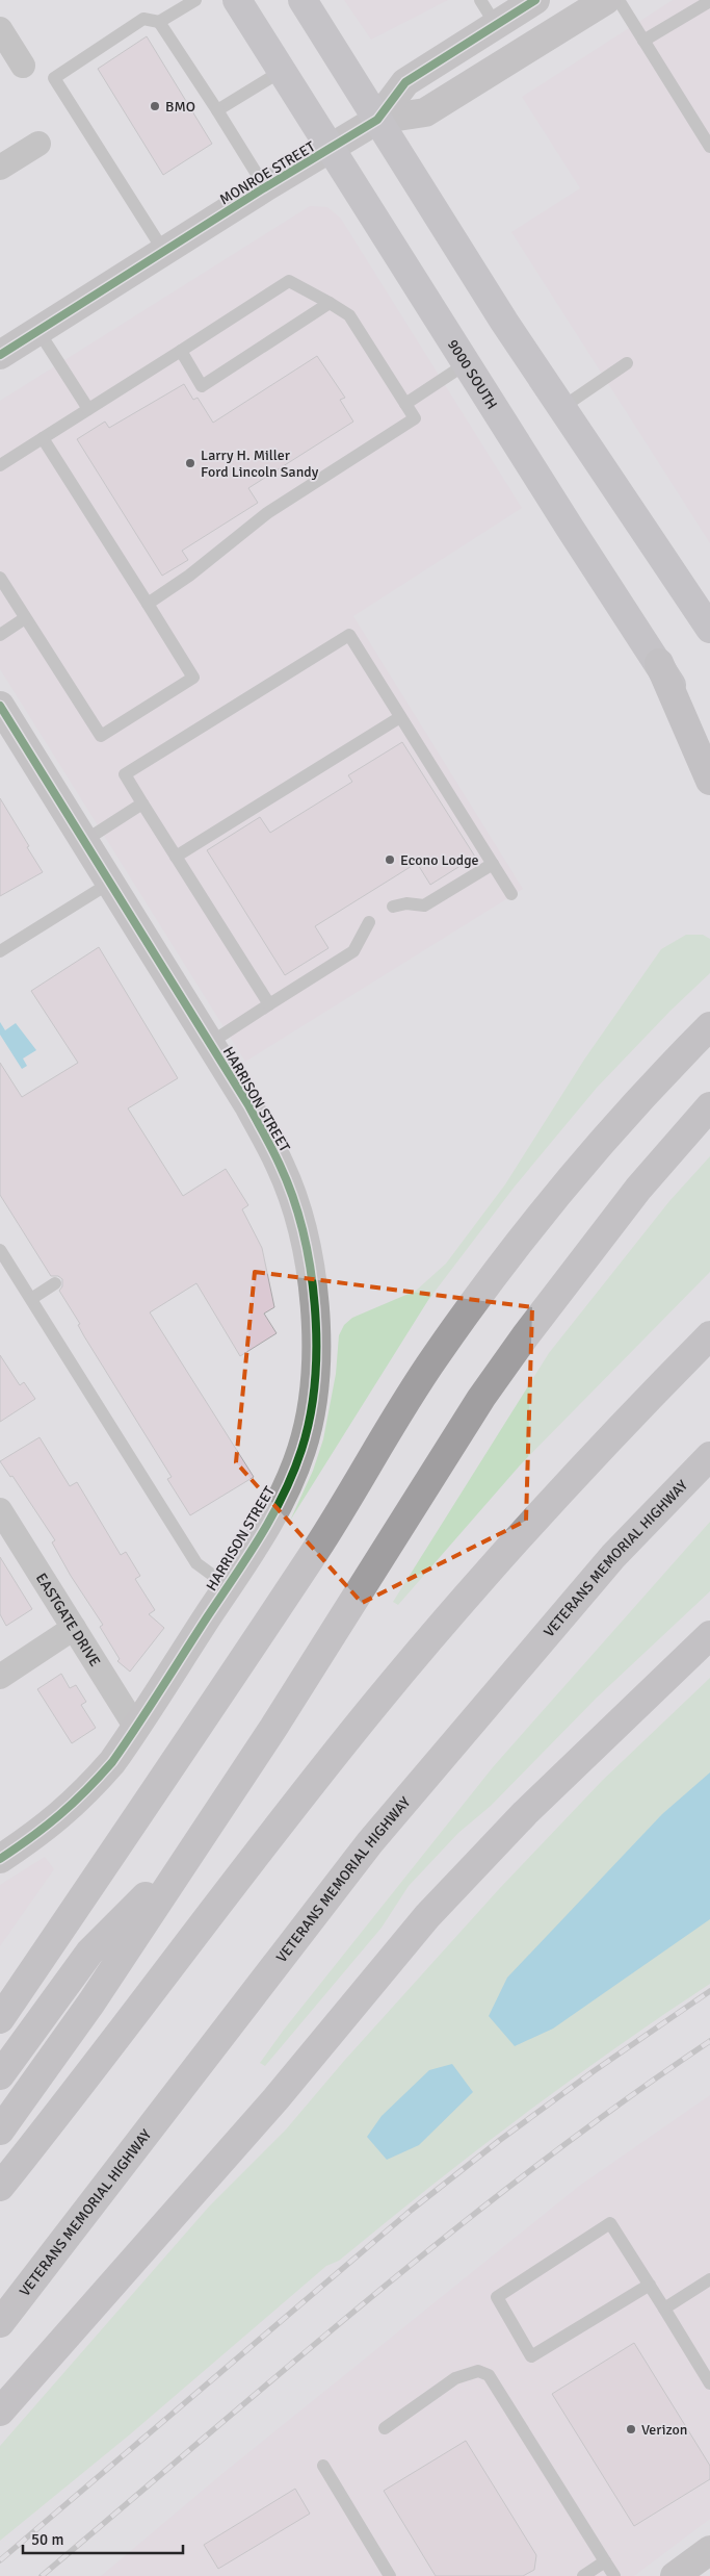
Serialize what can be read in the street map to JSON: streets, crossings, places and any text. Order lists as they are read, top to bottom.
{
  "streets": {
    "highway": ["VETERANS MEMORIAL HIGHWAY"],
    "main road": ["9000 SOUTH"],
    "street": ["MONROE STREET", "HARRISON STREET", "EASTGATE DRIVE"]
  },
  "crossings": [
    ["MONROE STREET", "9000 SOUTH"],
    ["HARRISON STREET", "EASTGATE DRIVE"]
  ],
  "places": [
    "BMO",
    "Larry H. Miller Ford Lincoln Sandy",
    "Econo Lodge",
    "Verizon"
  ],
  "scale_bar": "50 m"
}
